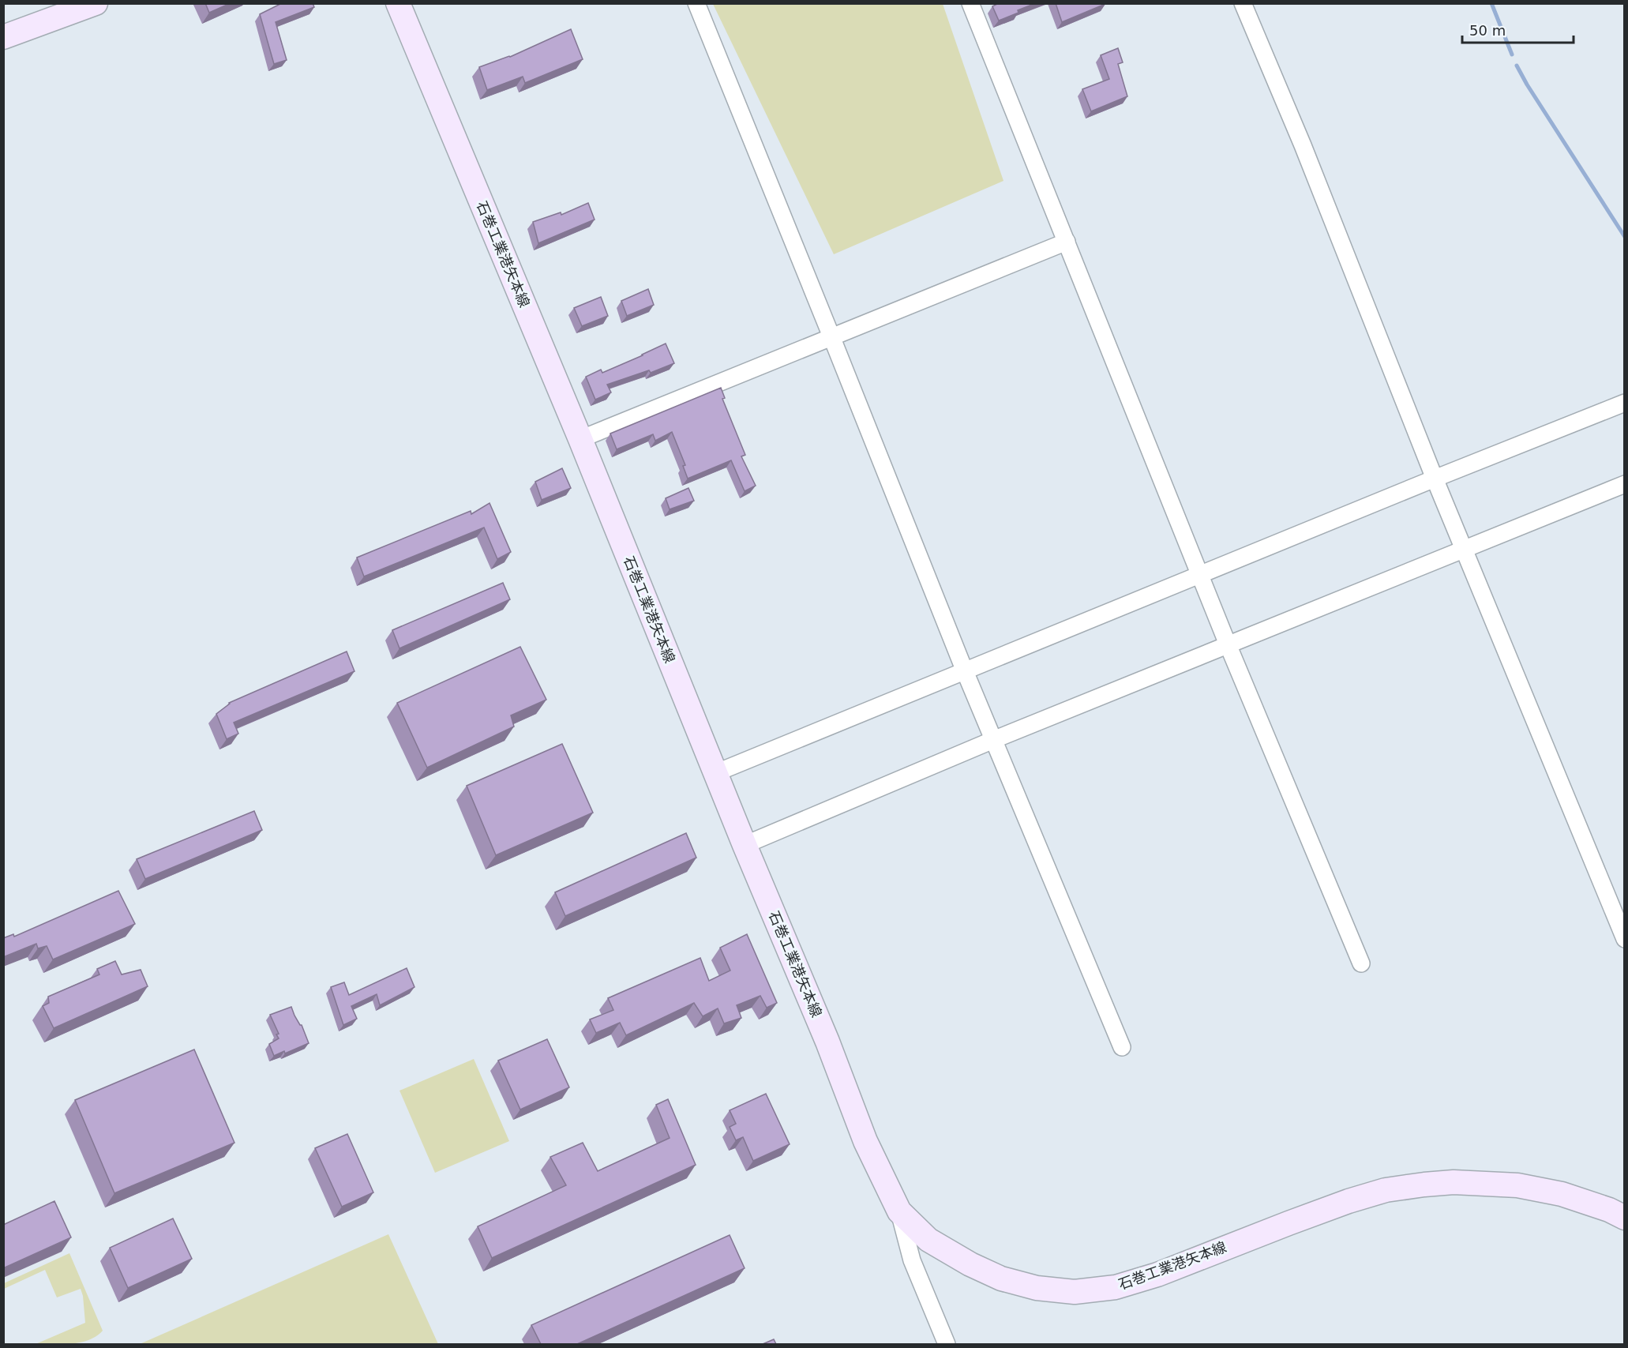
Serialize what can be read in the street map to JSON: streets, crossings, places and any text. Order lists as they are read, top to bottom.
{
  "streets": {
    "main road": ["石巻工業港矢本線"]
  },
  "scale_bar": "50 m"
}
